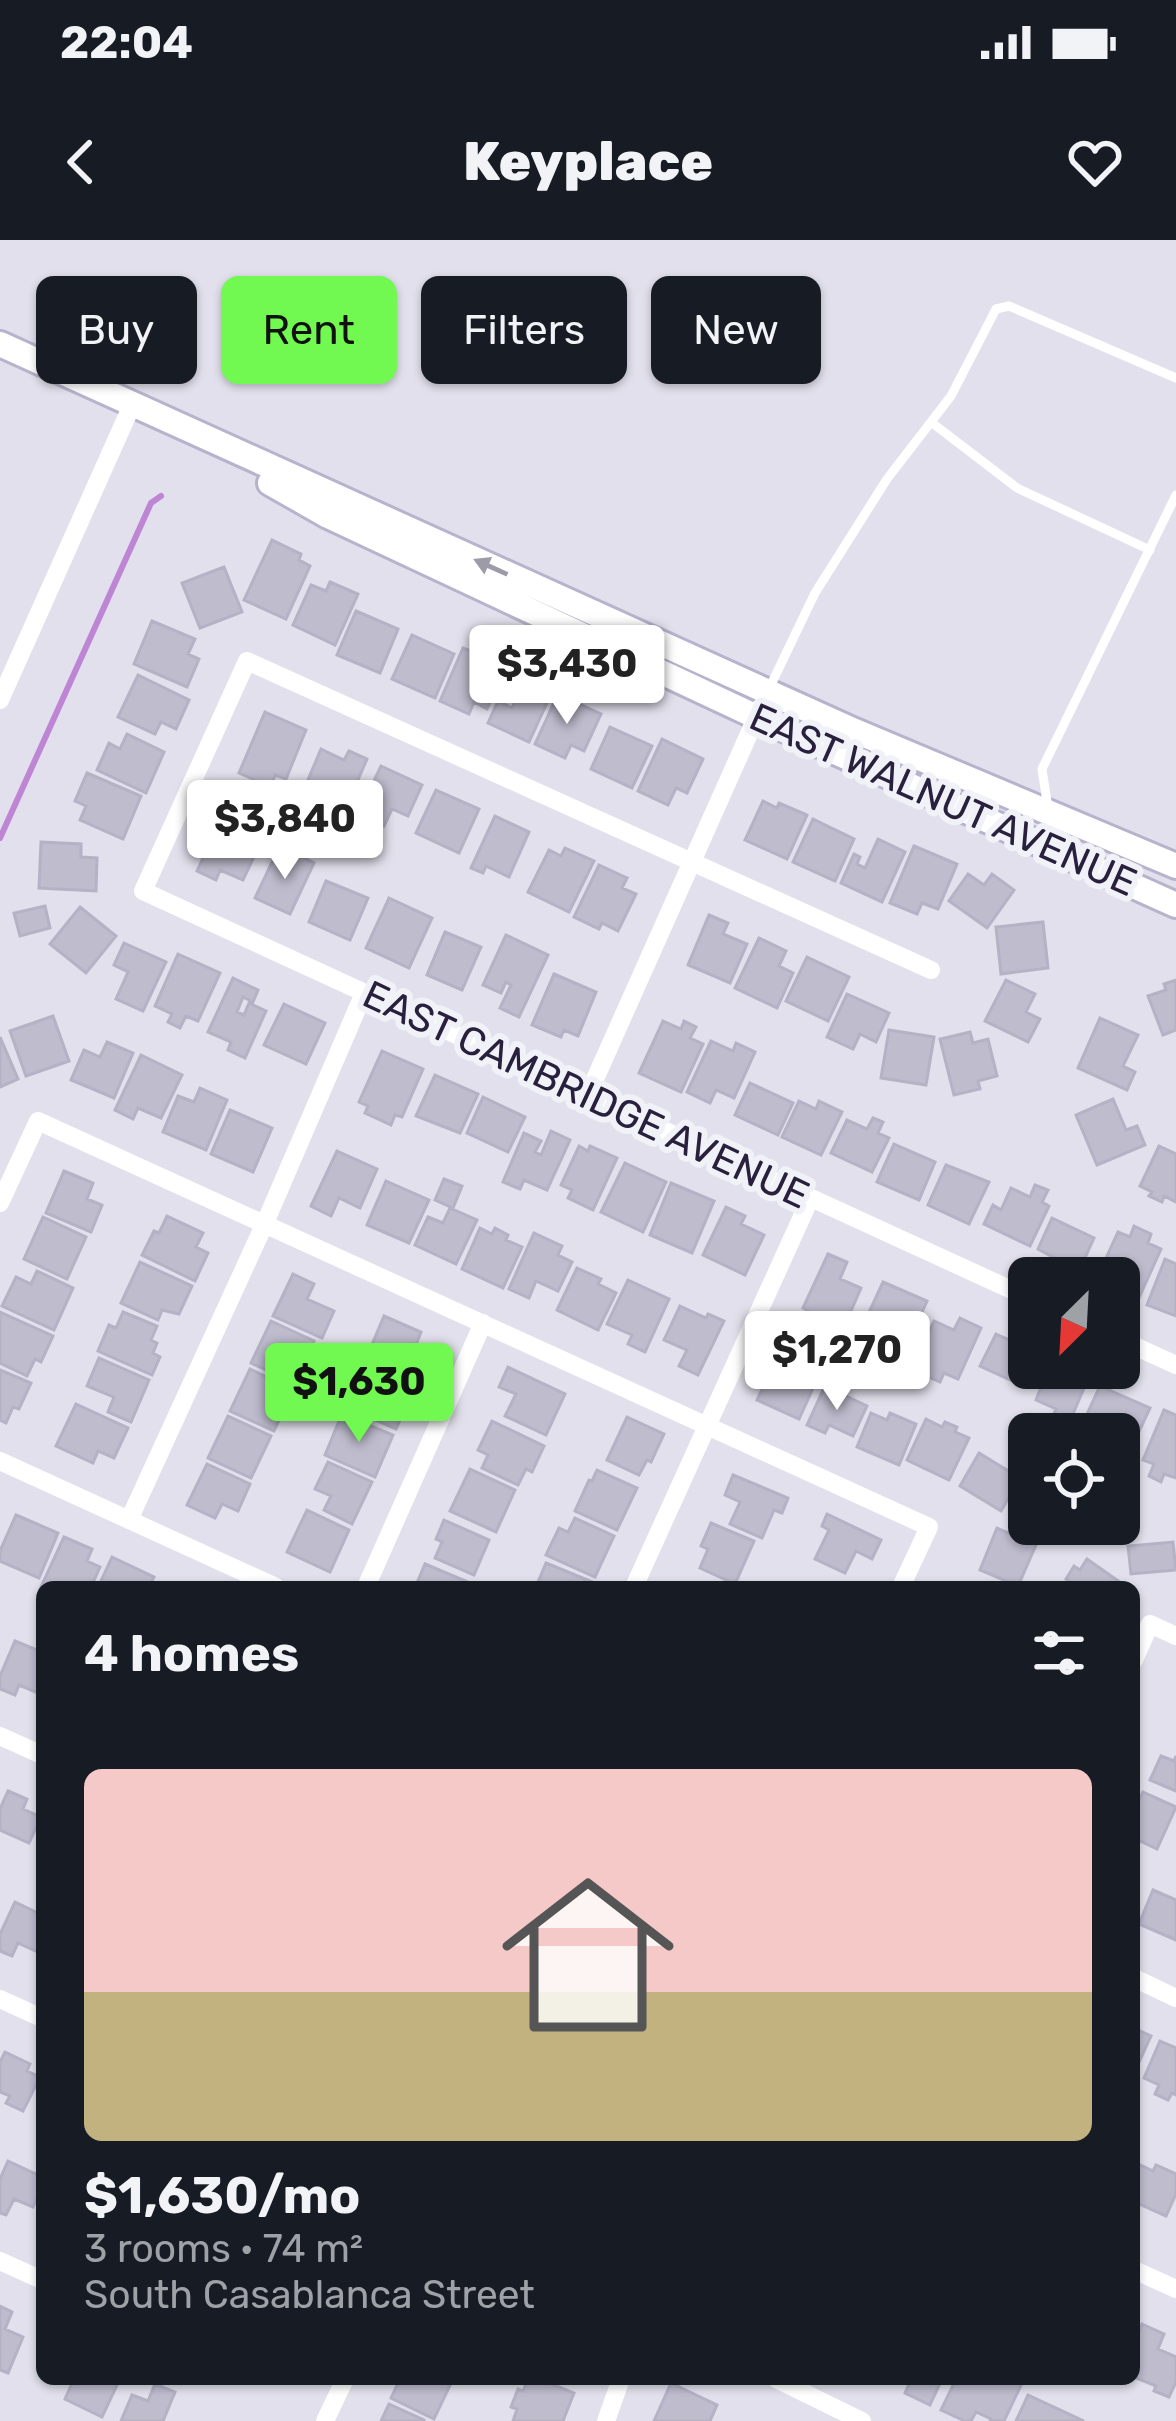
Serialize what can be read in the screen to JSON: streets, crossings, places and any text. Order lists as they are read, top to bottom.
{
  "streets": {
    "main road": ["EAST WALNUT AVENUE"],
    "street": ["EAST CAMBRIDGE AVENUE"]
  },
  "north": "bottom left",
  "page": {
    "status": "22:04",
    "header": "Keyplace",
    "chip": [
      "Buy",
      "Rent",
      "Filters",
      "New"
    ],
    "price": [
      "$3,430",
      "$3,840",
      "$1,270",
      "$1,630"
    ],
    "heading": "4 homes",
    "list": [
      {
        "name": "$1,630/mo",
        "note": "3 rooms · 74 m² · South Casablanca Street"
      }
    ]
  }
}
